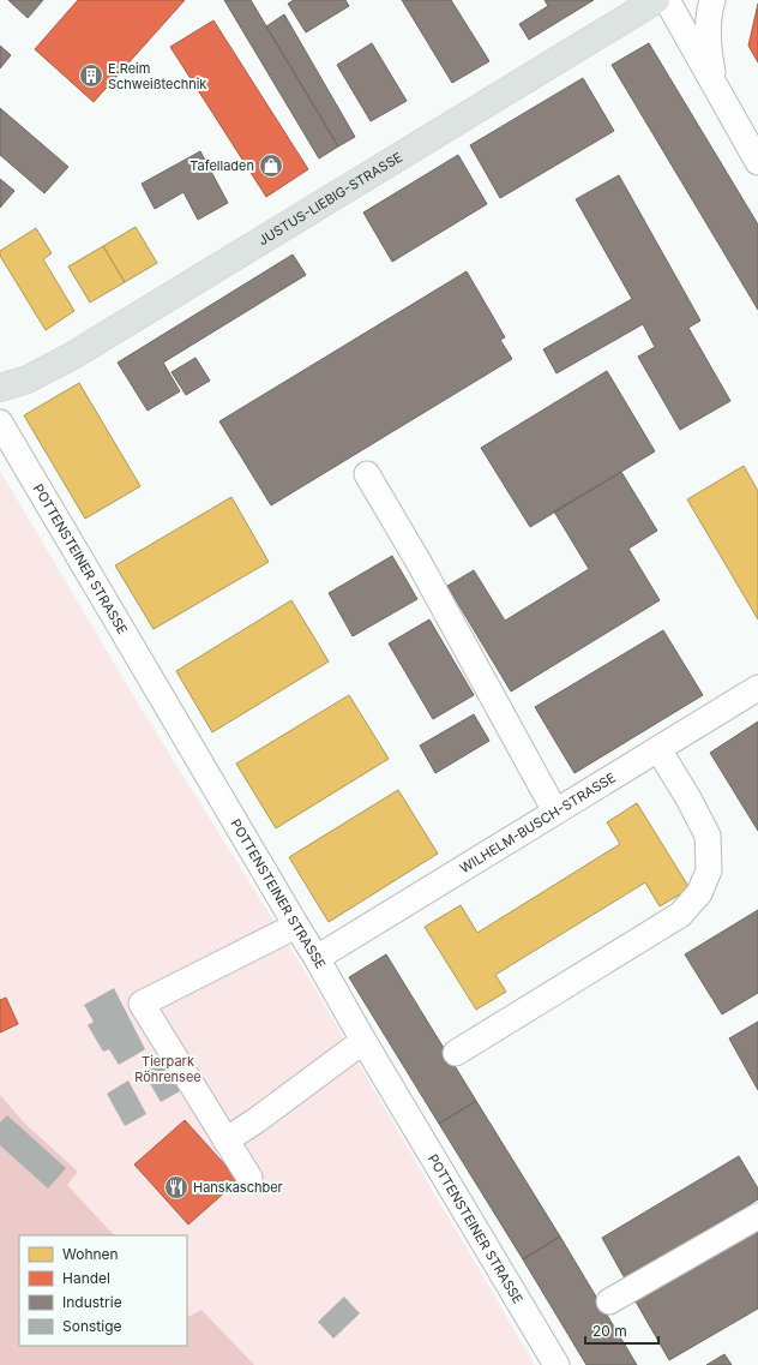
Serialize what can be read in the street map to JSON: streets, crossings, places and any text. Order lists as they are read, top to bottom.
{
  "streets": {
    "main road": ["JUSTUS-LIEBIG-STRASSE"],
    "street": ["POTTENSTEINER STRASSE", "WILHELM-BUSCH-STRASSE"]
  },
  "crossings": [
    ["POTTENSTEINER STRASSE", "WILHELM-BUSCH-STRASSE"]
  ],
  "parks": ["Tierpark Röhrensee"],
  "places": {
    "building": ["E.Reim Schweißtechnik"],
    "shop": ["Tafelladen"],
    "restaurant": ["Hanskaschber"]
  },
  "legend": [
    "Wohnen",
    "Handel",
    "Industrie",
    "Sonstige"
  ],
  "scale_bar": "20 m"
}
